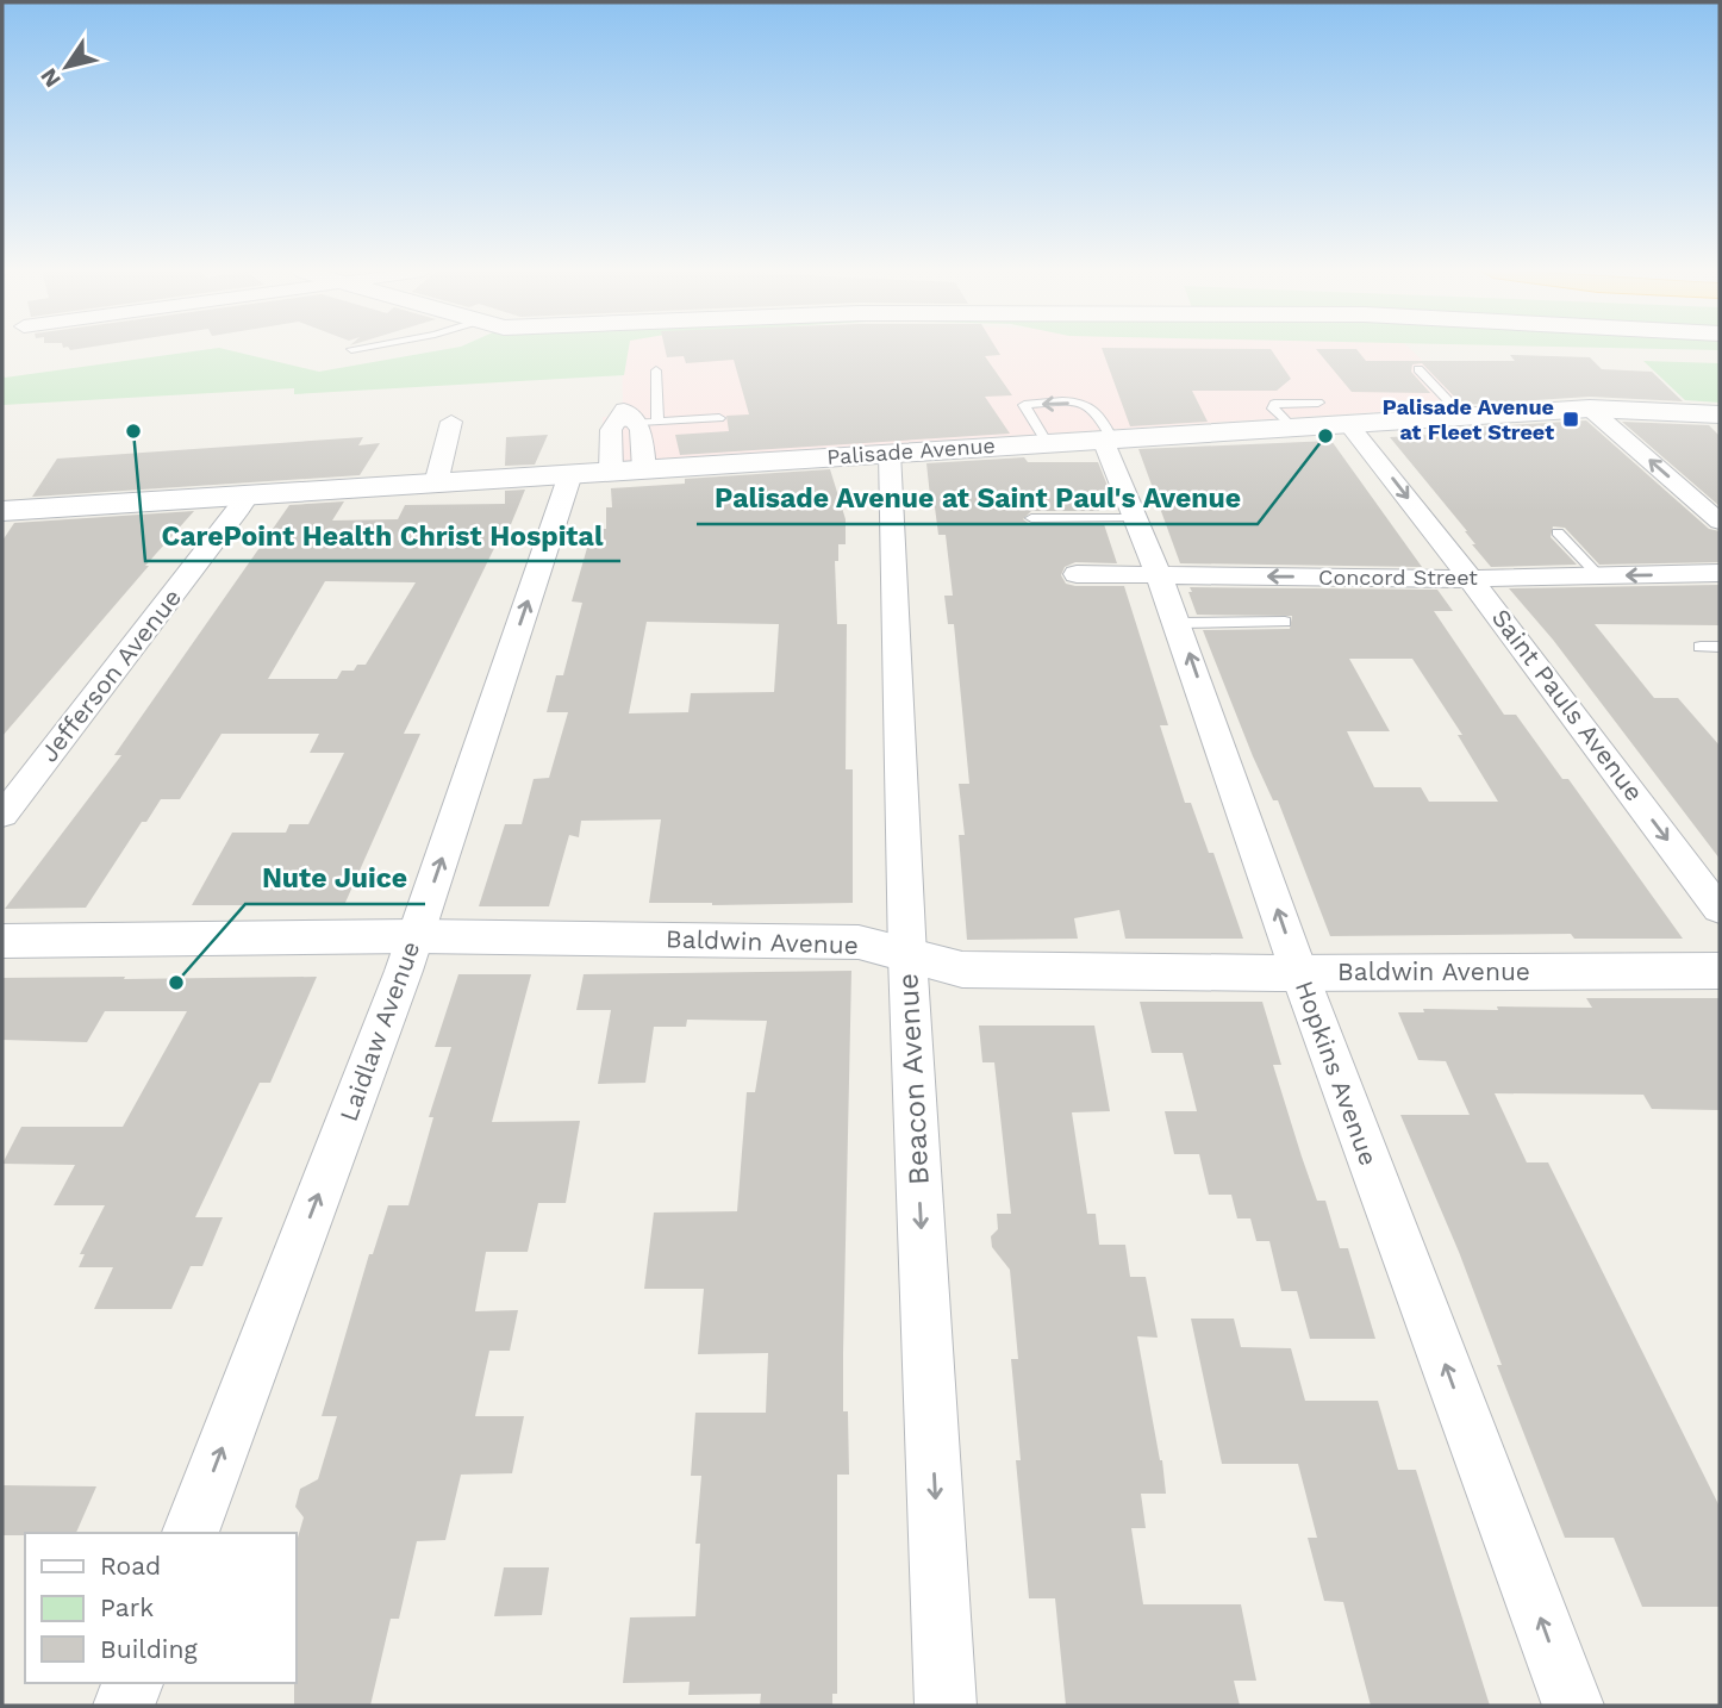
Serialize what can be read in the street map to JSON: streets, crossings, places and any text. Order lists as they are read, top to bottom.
{
  "streets": {
    "street": [
      "Palisade Avenue",
      "Concord Street",
      "Jefferson Avenue",
      "Saint Pauls Avenue",
      "Baldwin Avenue",
      "Laidlaw Avenue",
      "Hopkins Avenue",
      "Beacon Avenue"
    ]
  },
  "crossings": [
    ["Palisade Avenue", "Jefferson Avenue"],
    ["Palisade Avenue", "Saint Pauls Avenue"],
    ["Palisade Avenue", "Laidlaw Avenue"],
    ["Palisade Avenue", "Hopkins Avenue"],
    ["Palisade Avenue", "Beacon Avenue"],
    ["Concord Street", "Saint Pauls Avenue"],
    ["Concord Street", "Hopkins Avenue"],
    ["Baldwin Avenue", "Laidlaw Avenue"],
    ["Baldwin Avenue", "Hopkins Avenue"],
    ["Baldwin Avenue", "Beacon Avenue"]
  ],
  "one_way": [
    "Concord Street",
    "Saint Pauls Avenue",
    "Laidlaw Avenue",
    "Hopkins Avenue",
    "Beacon Avenue"
  ],
  "places": {
    "transit": ["Palisade Avenue at Fleet Street"],
    "other": ["CarePoint Health Christ Hospital", "Palisade Avenue at Saint Paul's Avenue", "Nute Juice"]
  },
  "legend": ["Road", "Park", "Building"],
  "north": "bottom left"
}
